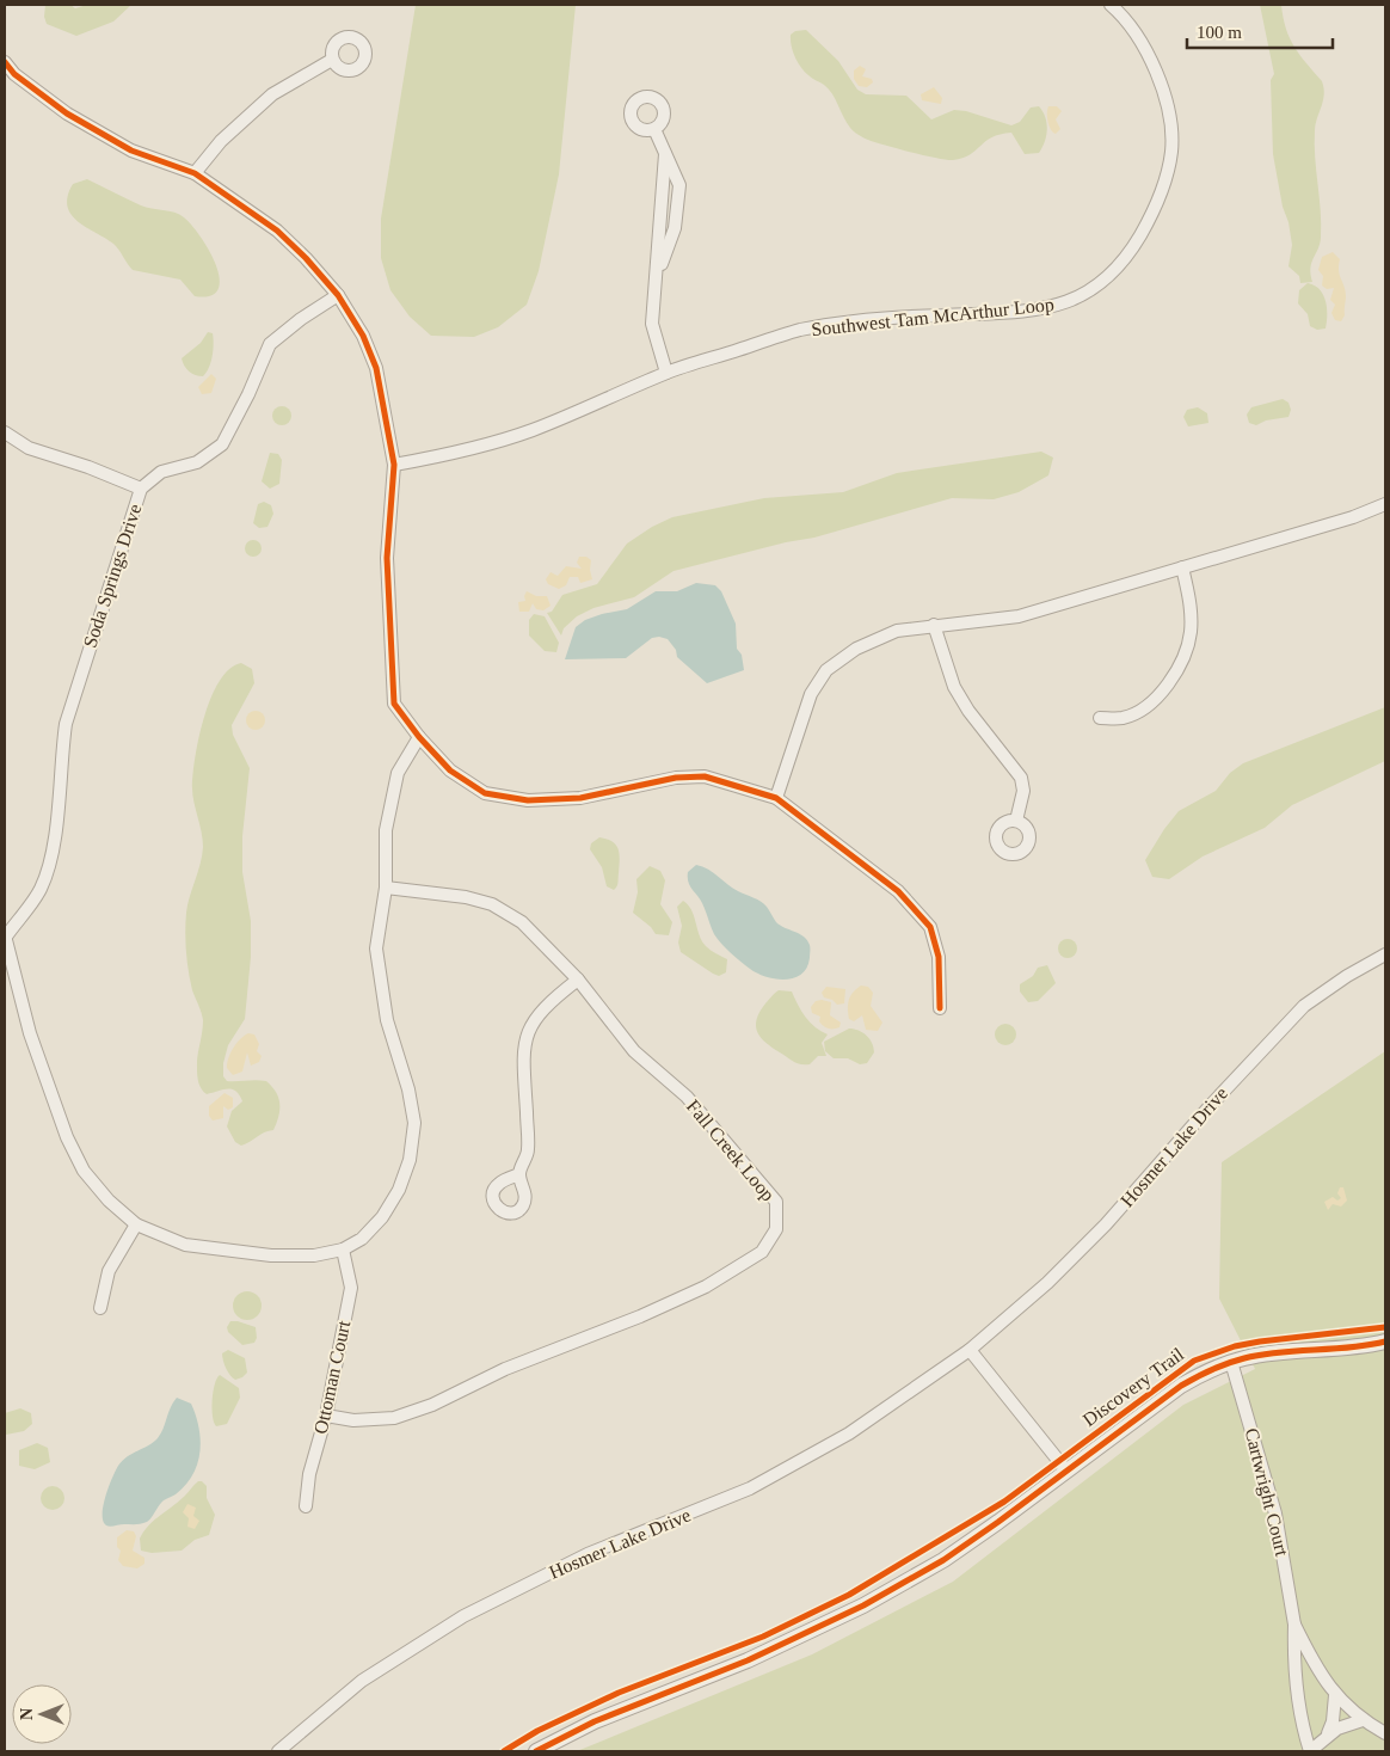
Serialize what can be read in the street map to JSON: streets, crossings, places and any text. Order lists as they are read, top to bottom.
{
  "streets": {
    "street": [
      "Southwest Tam McArthur Loop",
      "Soda Springs Drive",
      "Hosmer Lake Drive",
      "Fall Creek Loop",
      "Ottoman Court",
      "Cartwright Court"
    ],
    "cycle path": ["Discovery Trail"]
  },
  "crossings": [
    ["Fall Creek Loop", "Ottoman Court"]
  ],
  "scale_bar": "100 m",
  "north": "left"
}
